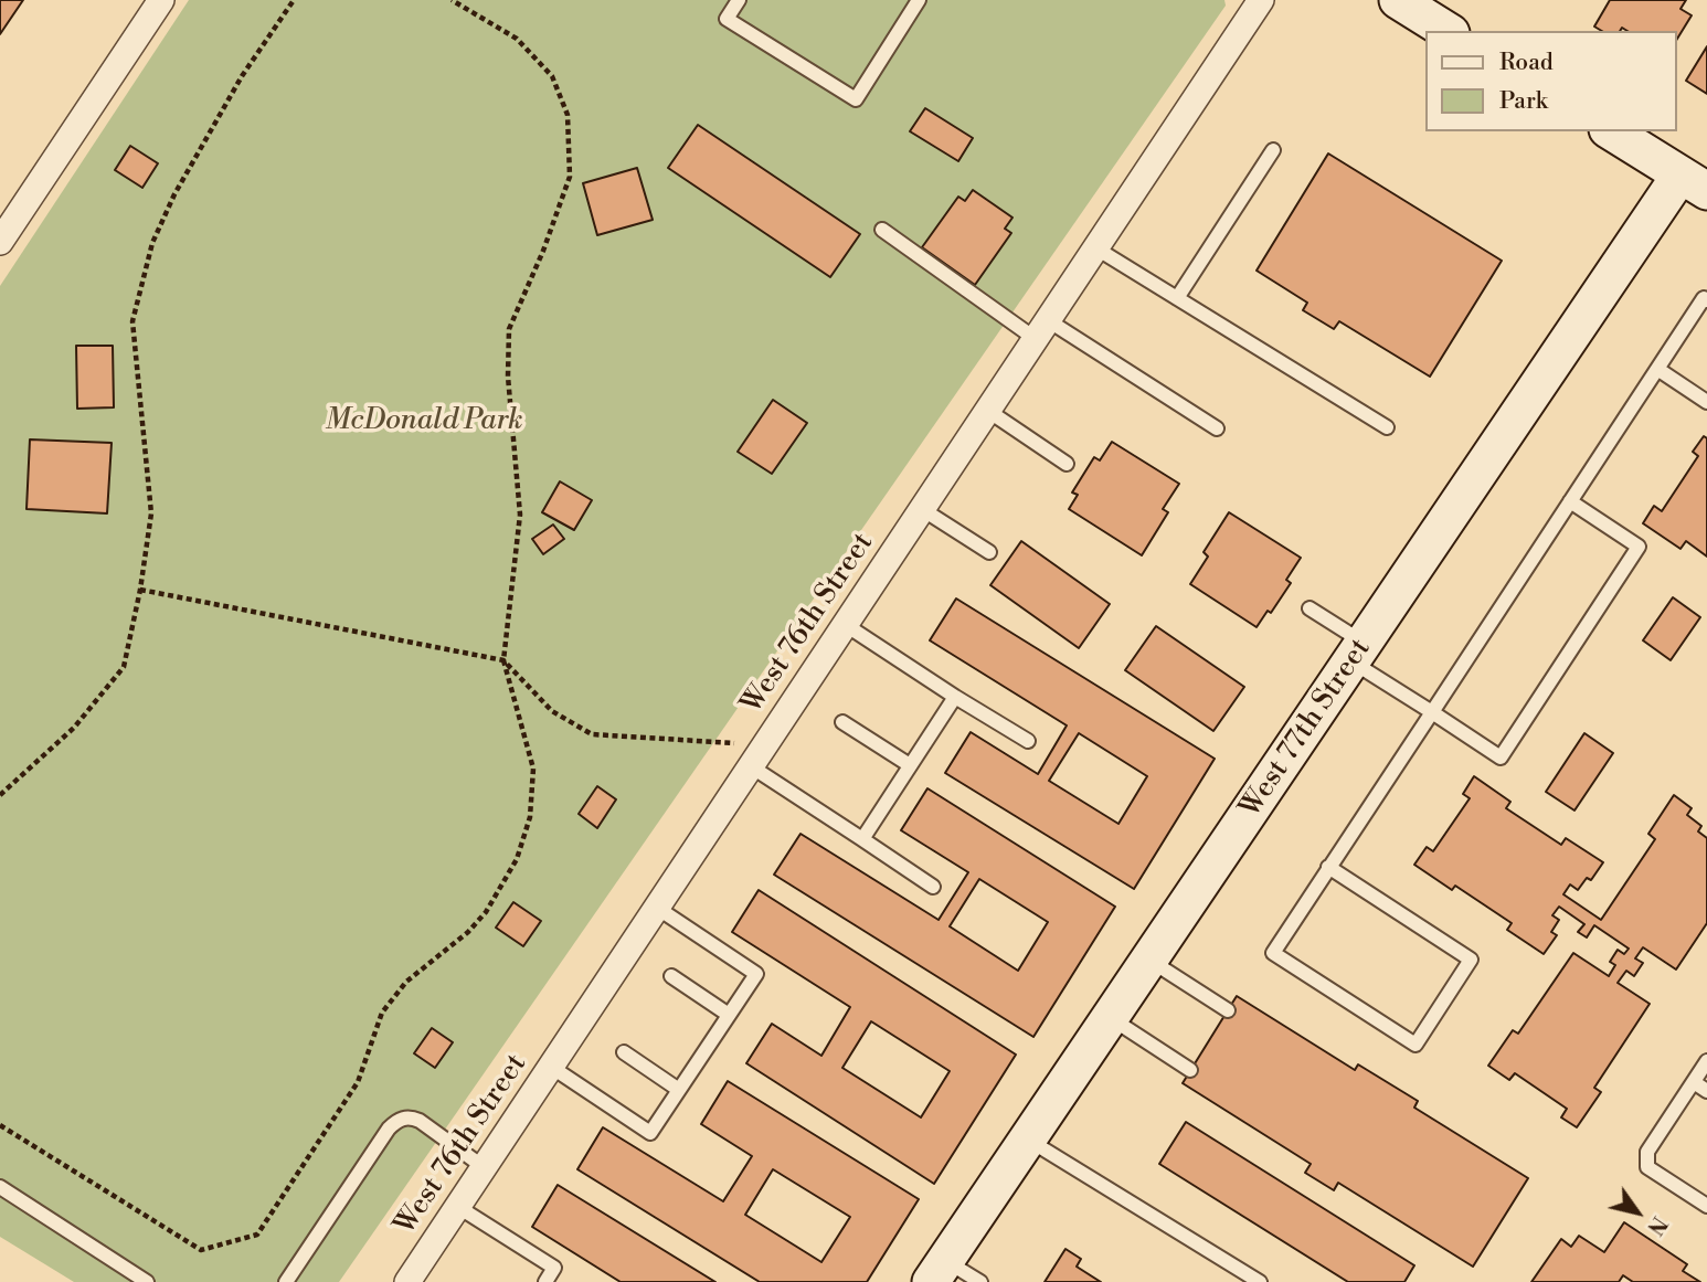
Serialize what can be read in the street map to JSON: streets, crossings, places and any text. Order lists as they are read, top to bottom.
{
  "streets": {
    "street": ["West 76th Street", "West 77th Street"]
  },
  "parks": ["McDonald Park"],
  "legend": ["Road", "Park"],
  "north": "bottom right"
}
